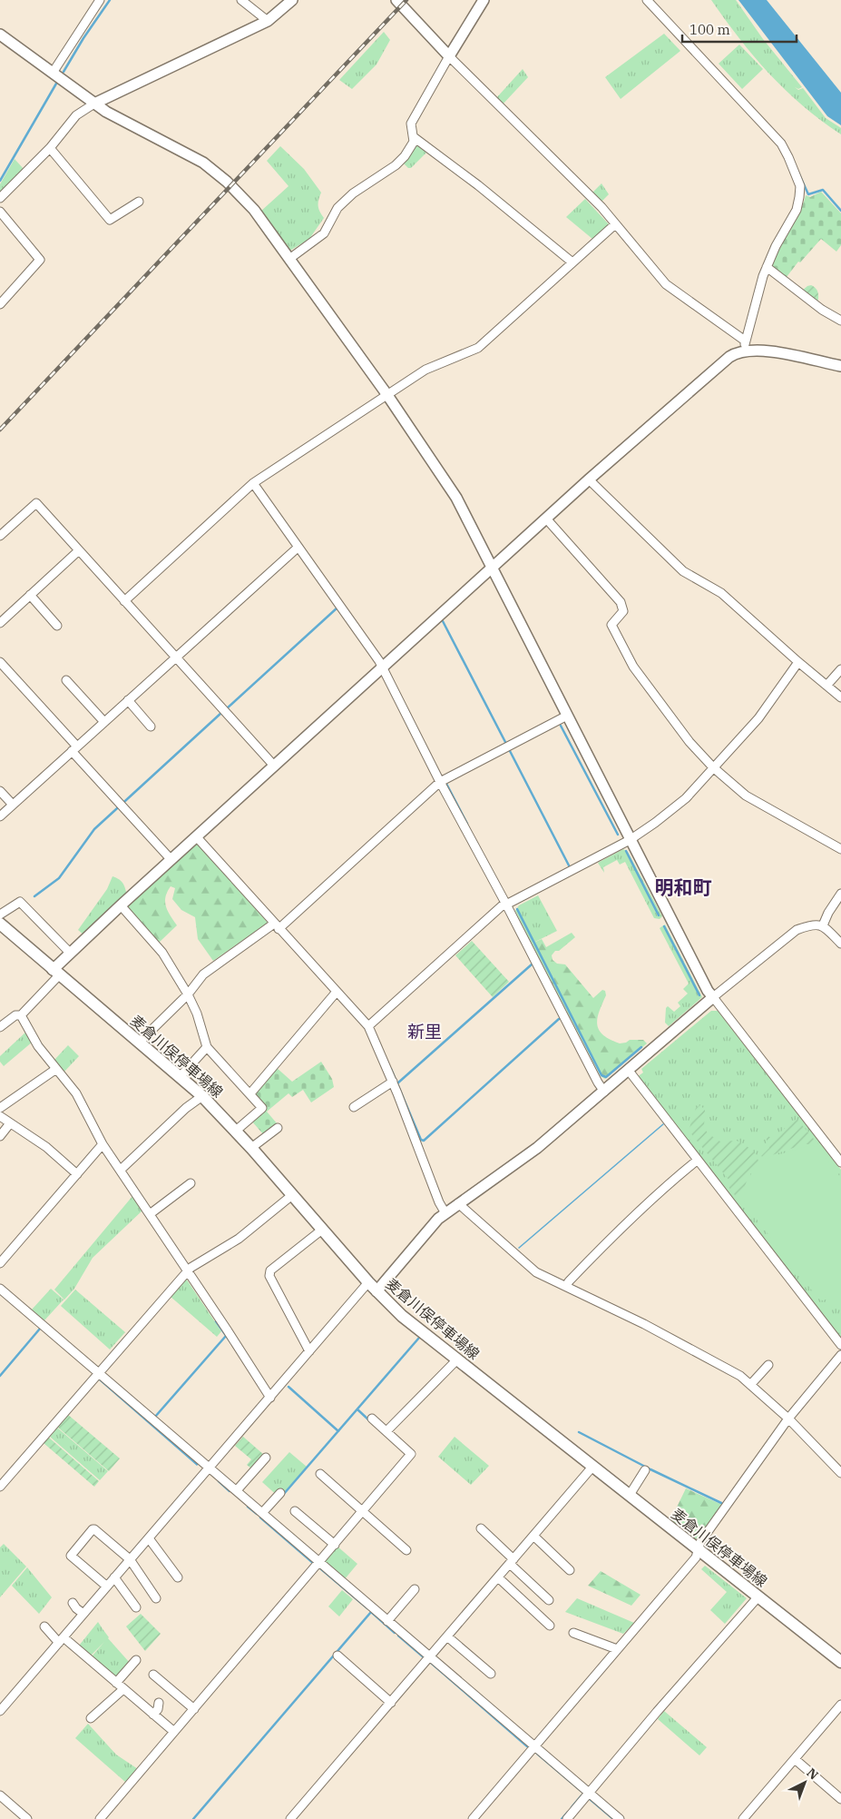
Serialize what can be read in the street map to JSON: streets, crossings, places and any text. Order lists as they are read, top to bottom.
{
  "streets": {
    "main road": ["麦倉川俣停車場線"]
  },
  "districts": ["明和町", "新里"],
  "scale_bar": "100 m",
  "north": "top right"
}
